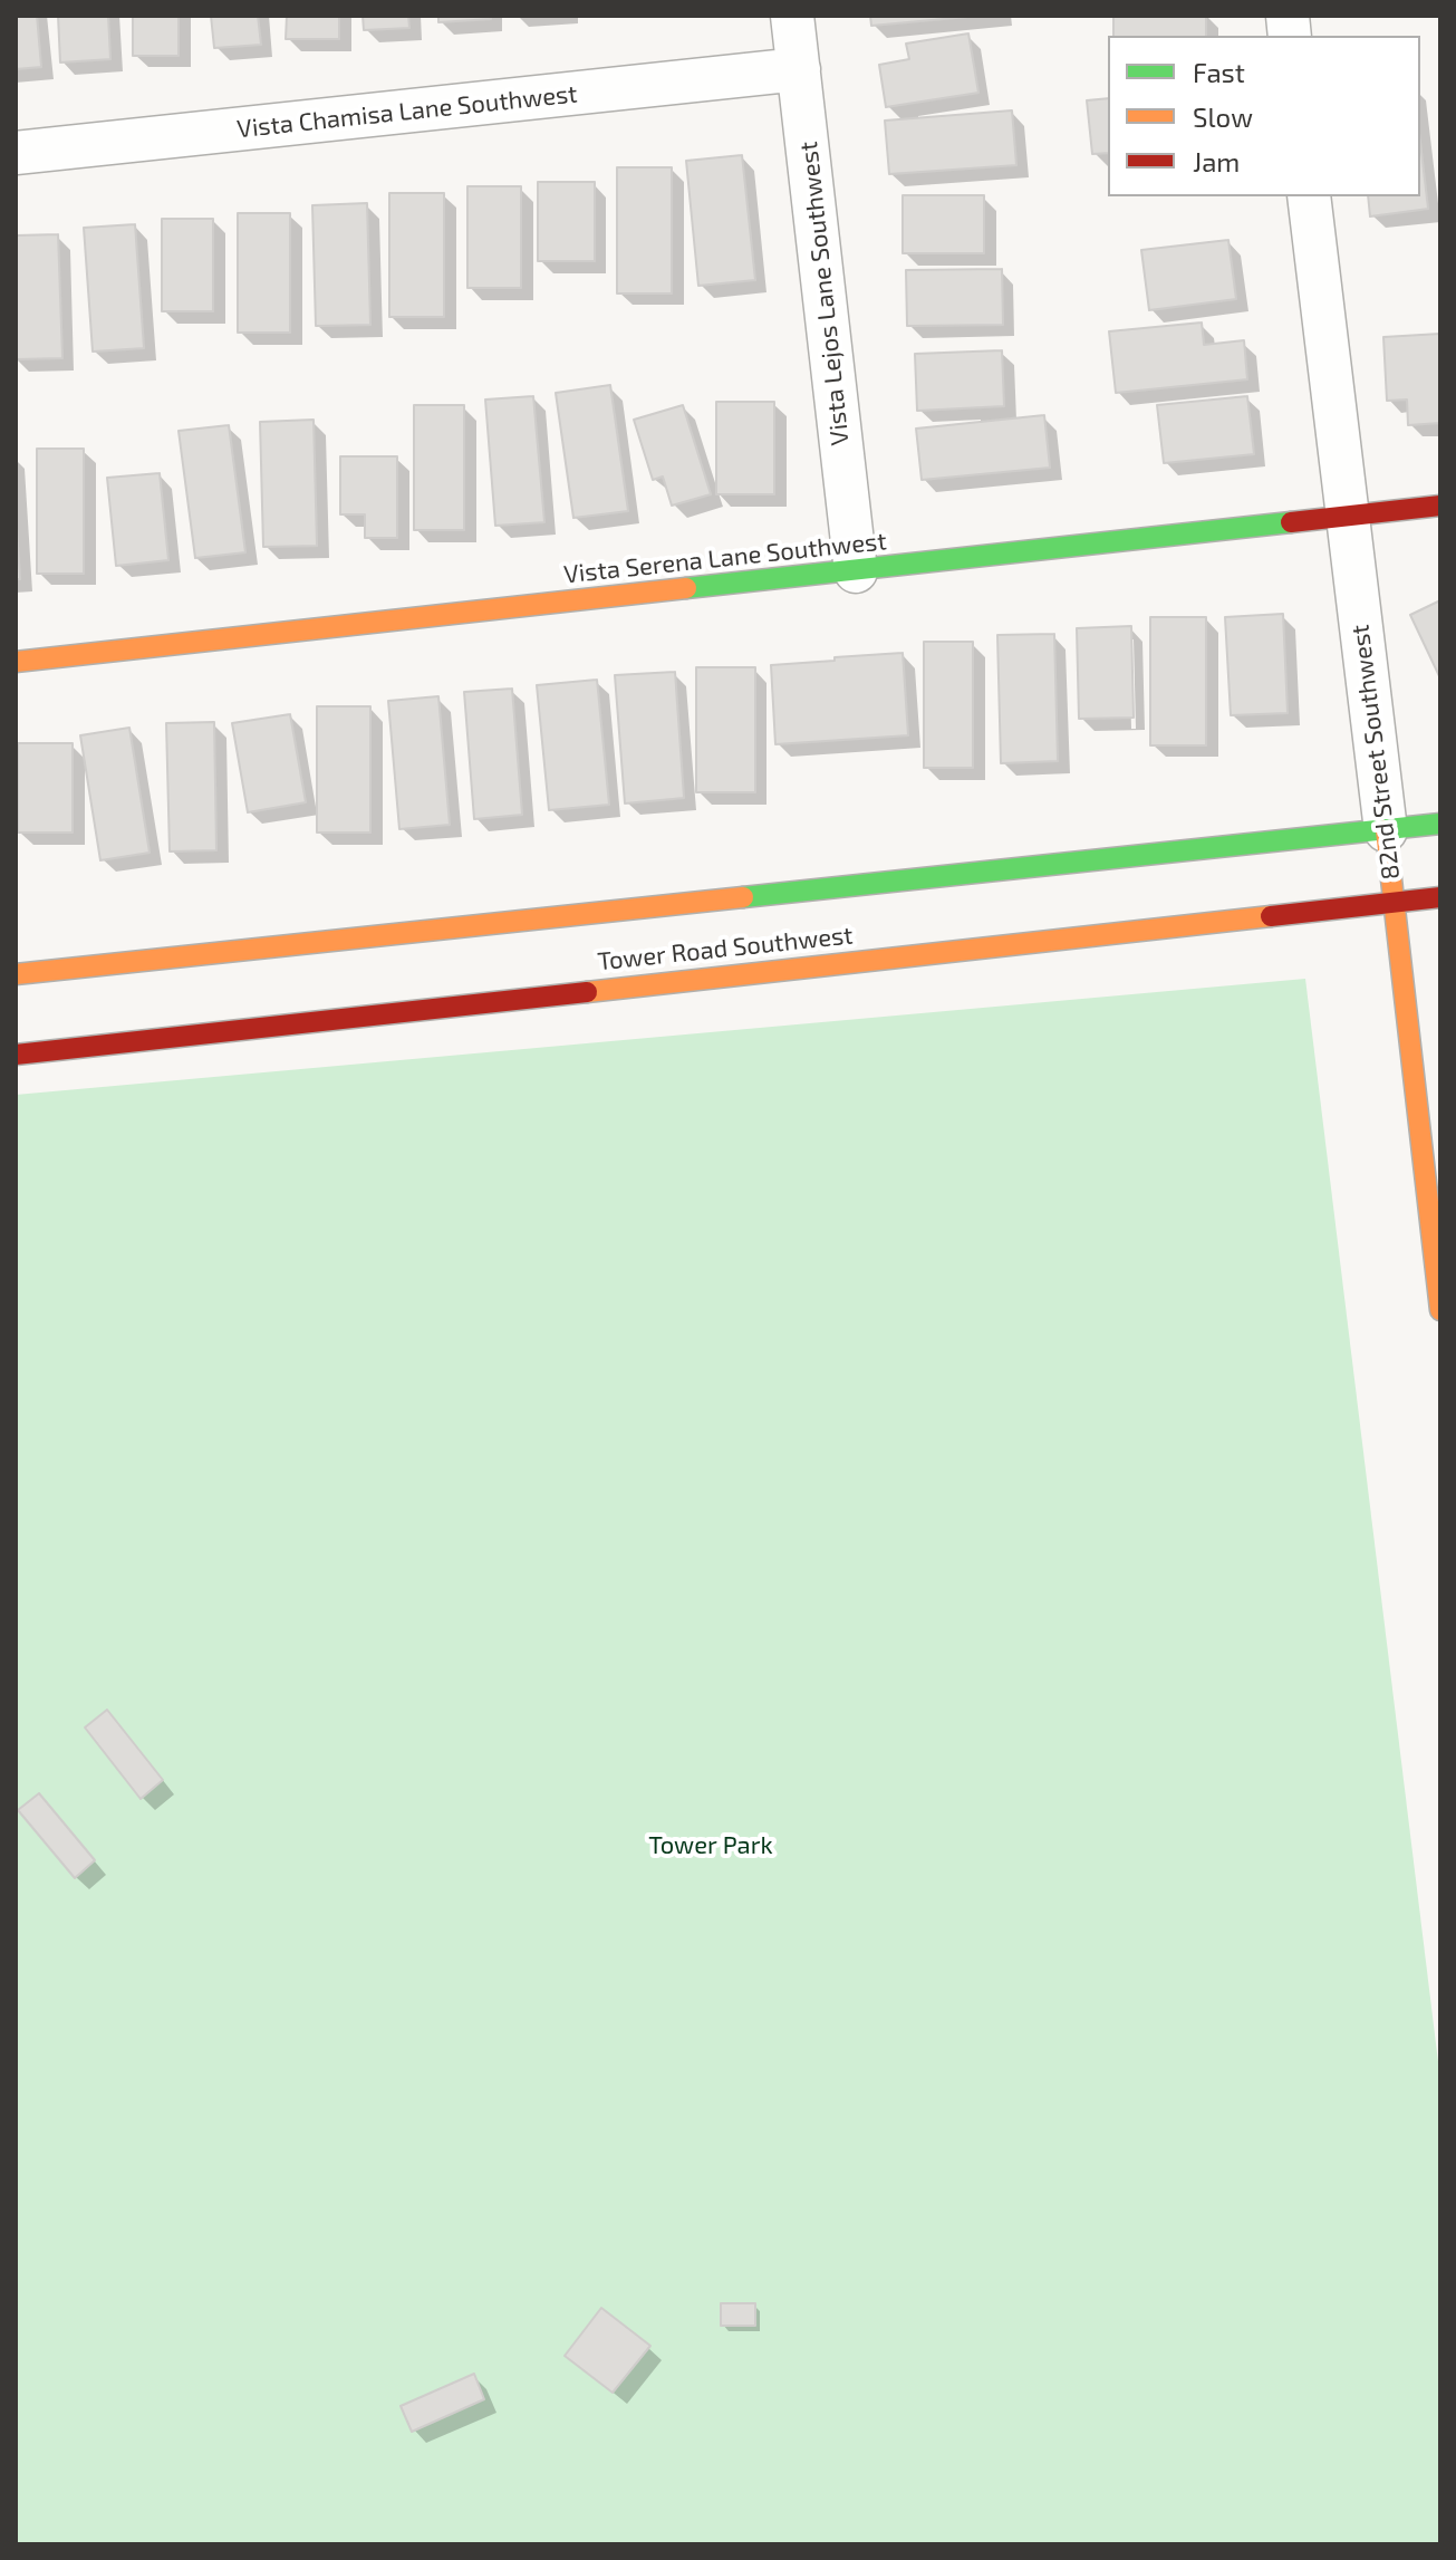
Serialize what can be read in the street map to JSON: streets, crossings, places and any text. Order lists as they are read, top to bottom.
{
  "streets": {
    "street": [
      "Vista Chamisa Lane Southwest",
      "Vista Lejos Lane Southwest",
      "Vista Serena Lane Southwest",
      "82nd Street Southwest",
      "Tower Road Southwest"
    ]
  },
  "crossings": [
    ["Vista Chamisa Lane Southwest", "Vista Lejos Lane Southwest"],
    ["Vista Lejos Lane Southwest", "Vista Serena Lane Southwest"],
    ["Vista Serena Lane Southwest", "82nd Street Southwest"],
    ["82nd Street Southwest", "Tower Road Southwest"]
  ],
  "parks": ["Tower Park"],
  "legend": ["Fast", "Slow", "Jam"]
}
